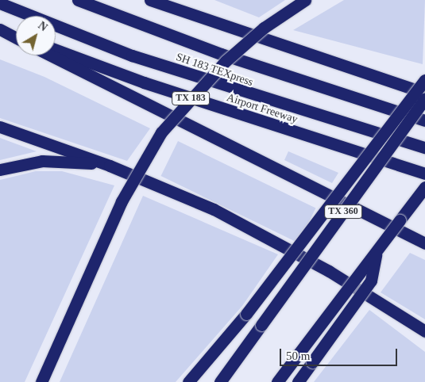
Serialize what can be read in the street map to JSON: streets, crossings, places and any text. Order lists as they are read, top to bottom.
{
  "streets": {
    "highway": [
      "SH 183 TEXpress",
      "TX 183",
      "Airport Freeway",
      "TX 360"
    ]
  },
  "scale_bar": "50 m",
  "north": "top right"
}
